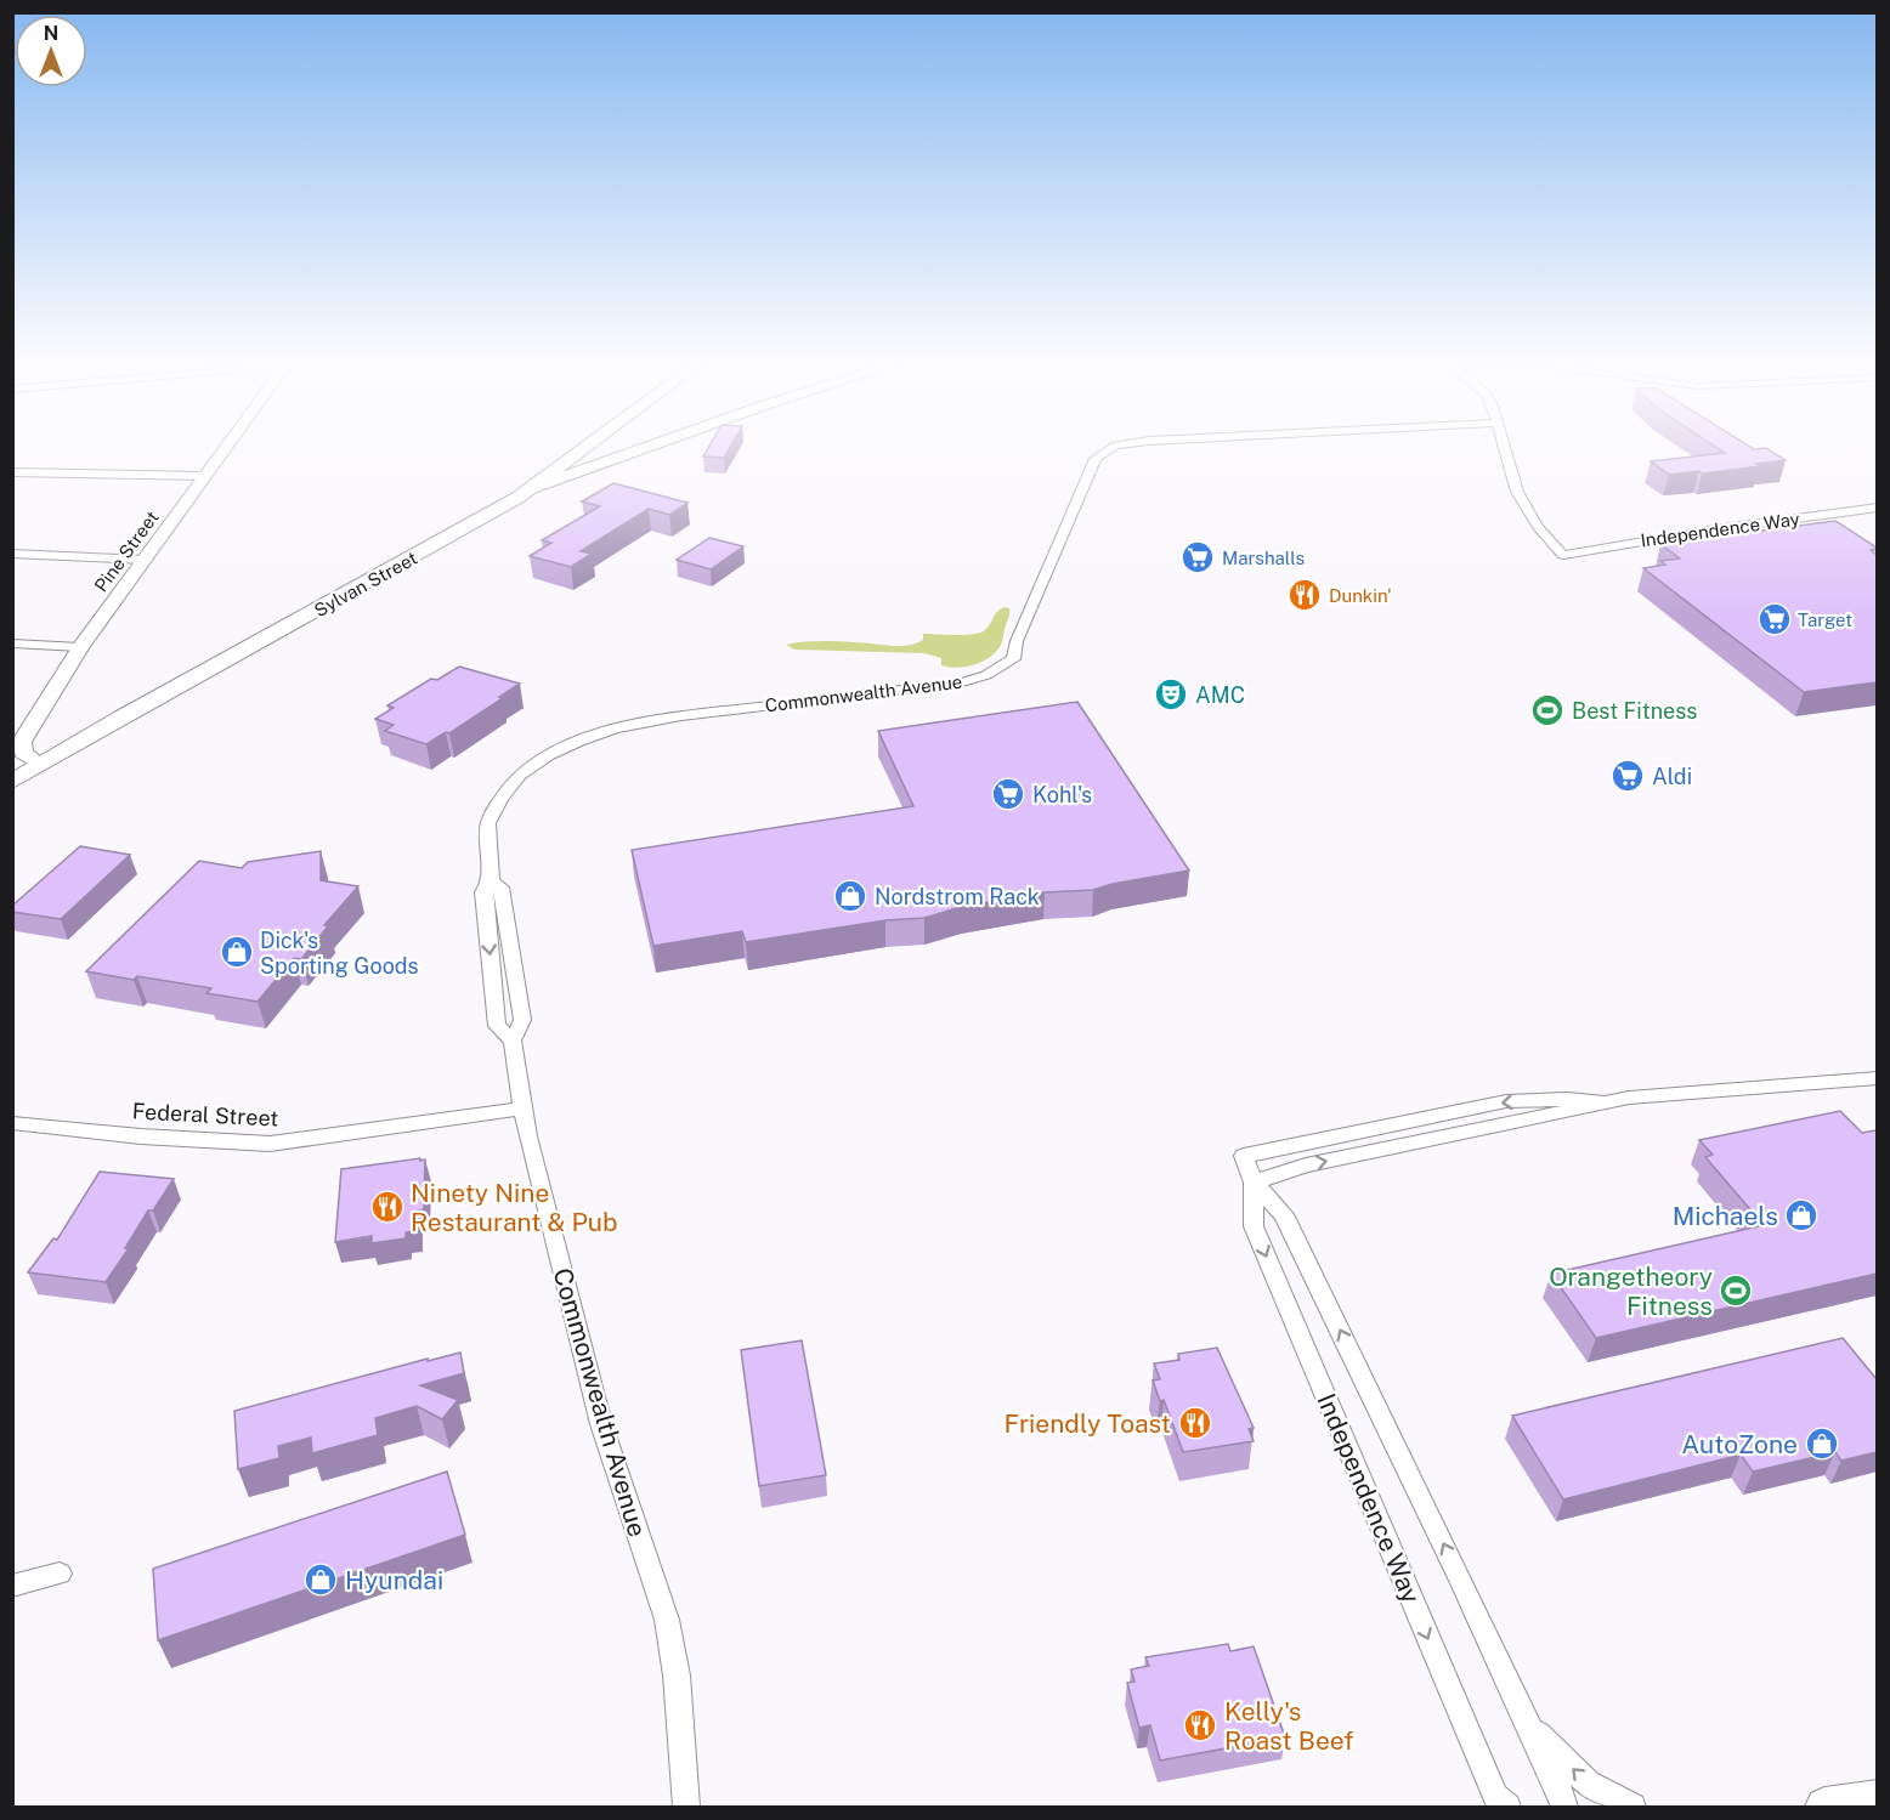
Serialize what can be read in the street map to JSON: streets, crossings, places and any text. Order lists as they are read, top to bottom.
{
  "streets": {
    "main road": ["Sylvan Street"],
    "street": [
      "Independence Way",
      "Pine Street",
      "Commonwealth Avenue",
      "Federal Street"
    ]
  },
  "crossings": [
    ["Pine Street", "Sylvan Street"],
    ["Commonwealth Avenue", "Federal Street"]
  ],
  "places": {
    "supermarket": [
      "Marshalls",
      "Target",
      "Aldi",
      "Kohl's"
    ],
    "restaurant": [
      "Dunkin'",
      "Ninety Nine Restaurant & Pub",
      "Friendly Toast",
      "Kelly's Roast Beef"
    ],
    "theatre": ["AMC"],
    "sports": ["Best Fitness", "Orangetheory Fitness"],
    "shop": [
      "Nordstrom Rack",
      "Dick's Sporting Goods",
      "Michaels",
      "AutoZone",
      "Hyundai"
    ]
  },
  "north": "top"
}
